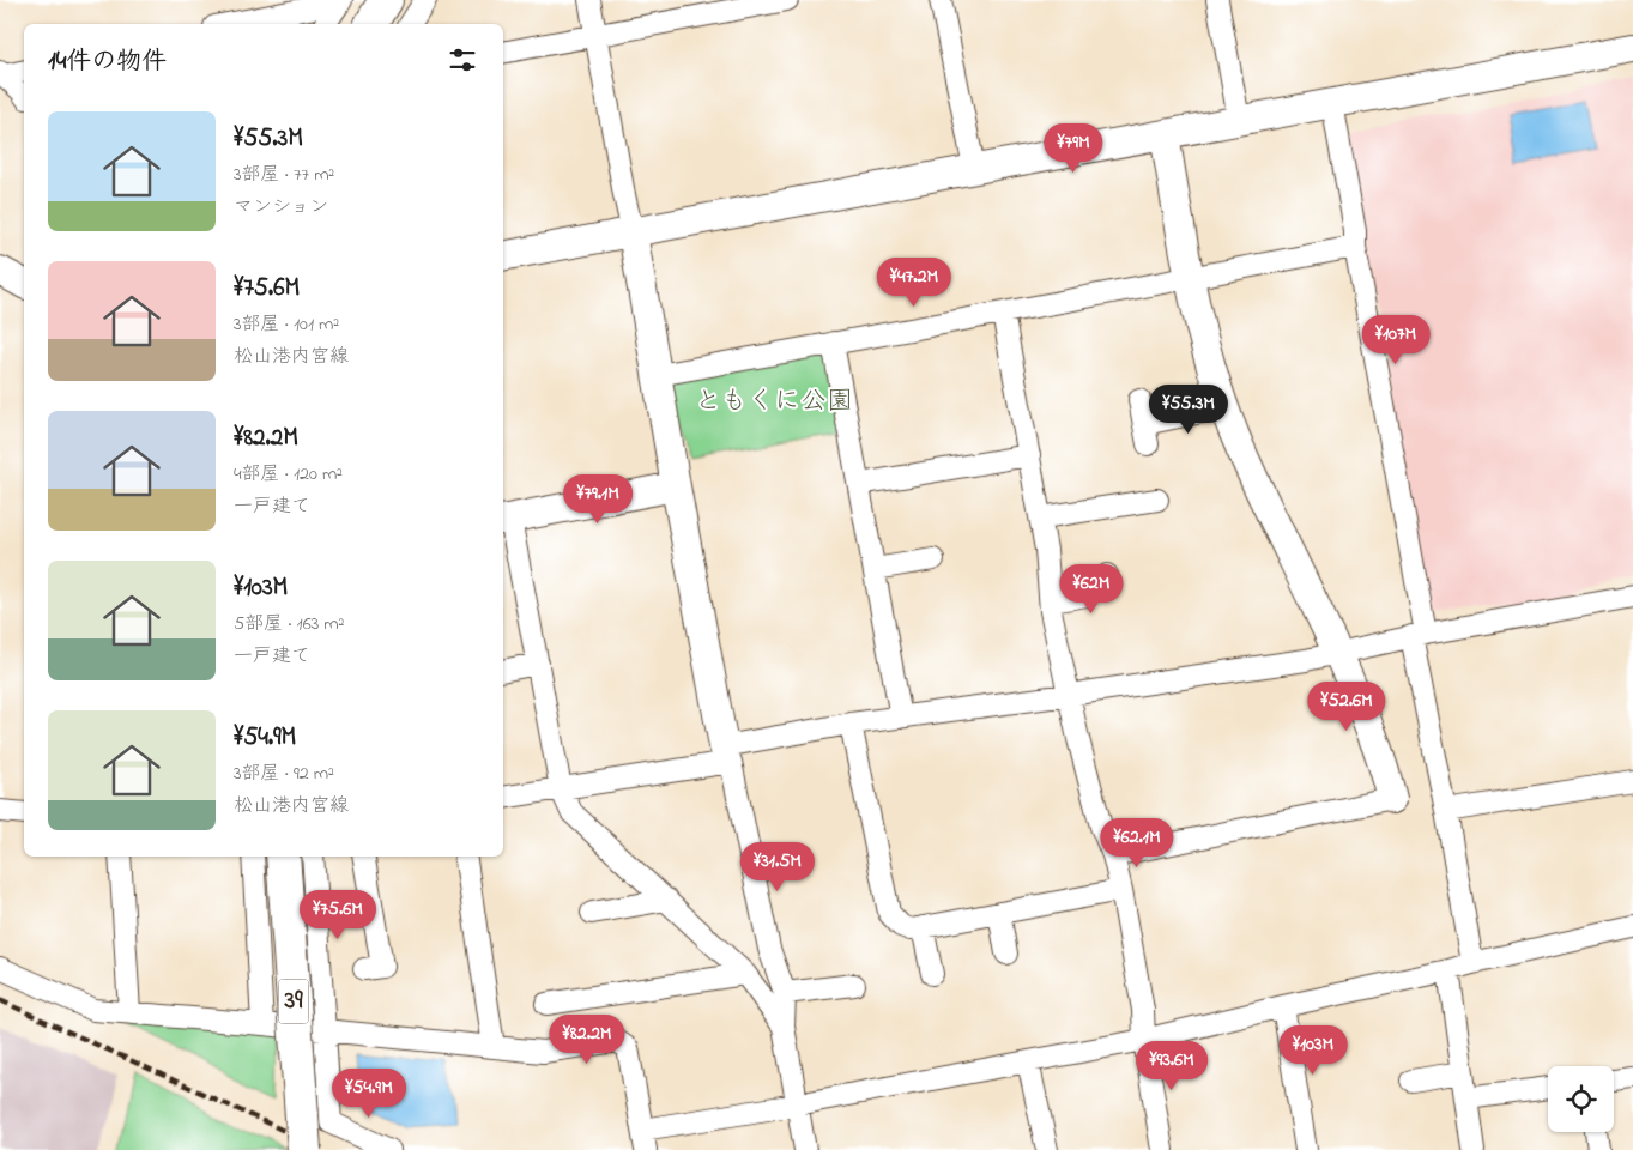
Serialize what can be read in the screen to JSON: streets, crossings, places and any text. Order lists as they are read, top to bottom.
{
  "streets": {
    "main road": ["39"]
  },
  "parks": ["ともくに公園"],
  "page": {
    "heading": "14件の物件",
    "list": [
      {
        "name": "¥55.3M",
        "note": "3部屋 · 77 m² · マンション"
      },
      {
        "name": "¥75.6M",
        "note": "3部屋 · 101 m² · 松山港内宮線"
      },
      {
        "name": "¥82.2M",
        "note": "4部屋 · 120 m² · 一戸建て"
      },
      {
        "name": "¥103M",
        "note": "5部屋 · 163 m² · 一戸建て"
      },
      {
        "name": "¥54.9M",
        "note": "3部屋 · 92 m² · 松山港内宮線"
      }
    ],
    "price": [
      "¥79M",
      "¥47.2M",
      "¥107M",
      "¥55.3M",
      "¥79.1M",
      "¥62M",
      "¥52.6M",
      "¥62.1M",
      "¥31.5M",
      "¥75.6M",
      "¥82.2M",
      "¥103M",
      "¥93.6M",
      "¥54.9M"
    ]
  }
}
